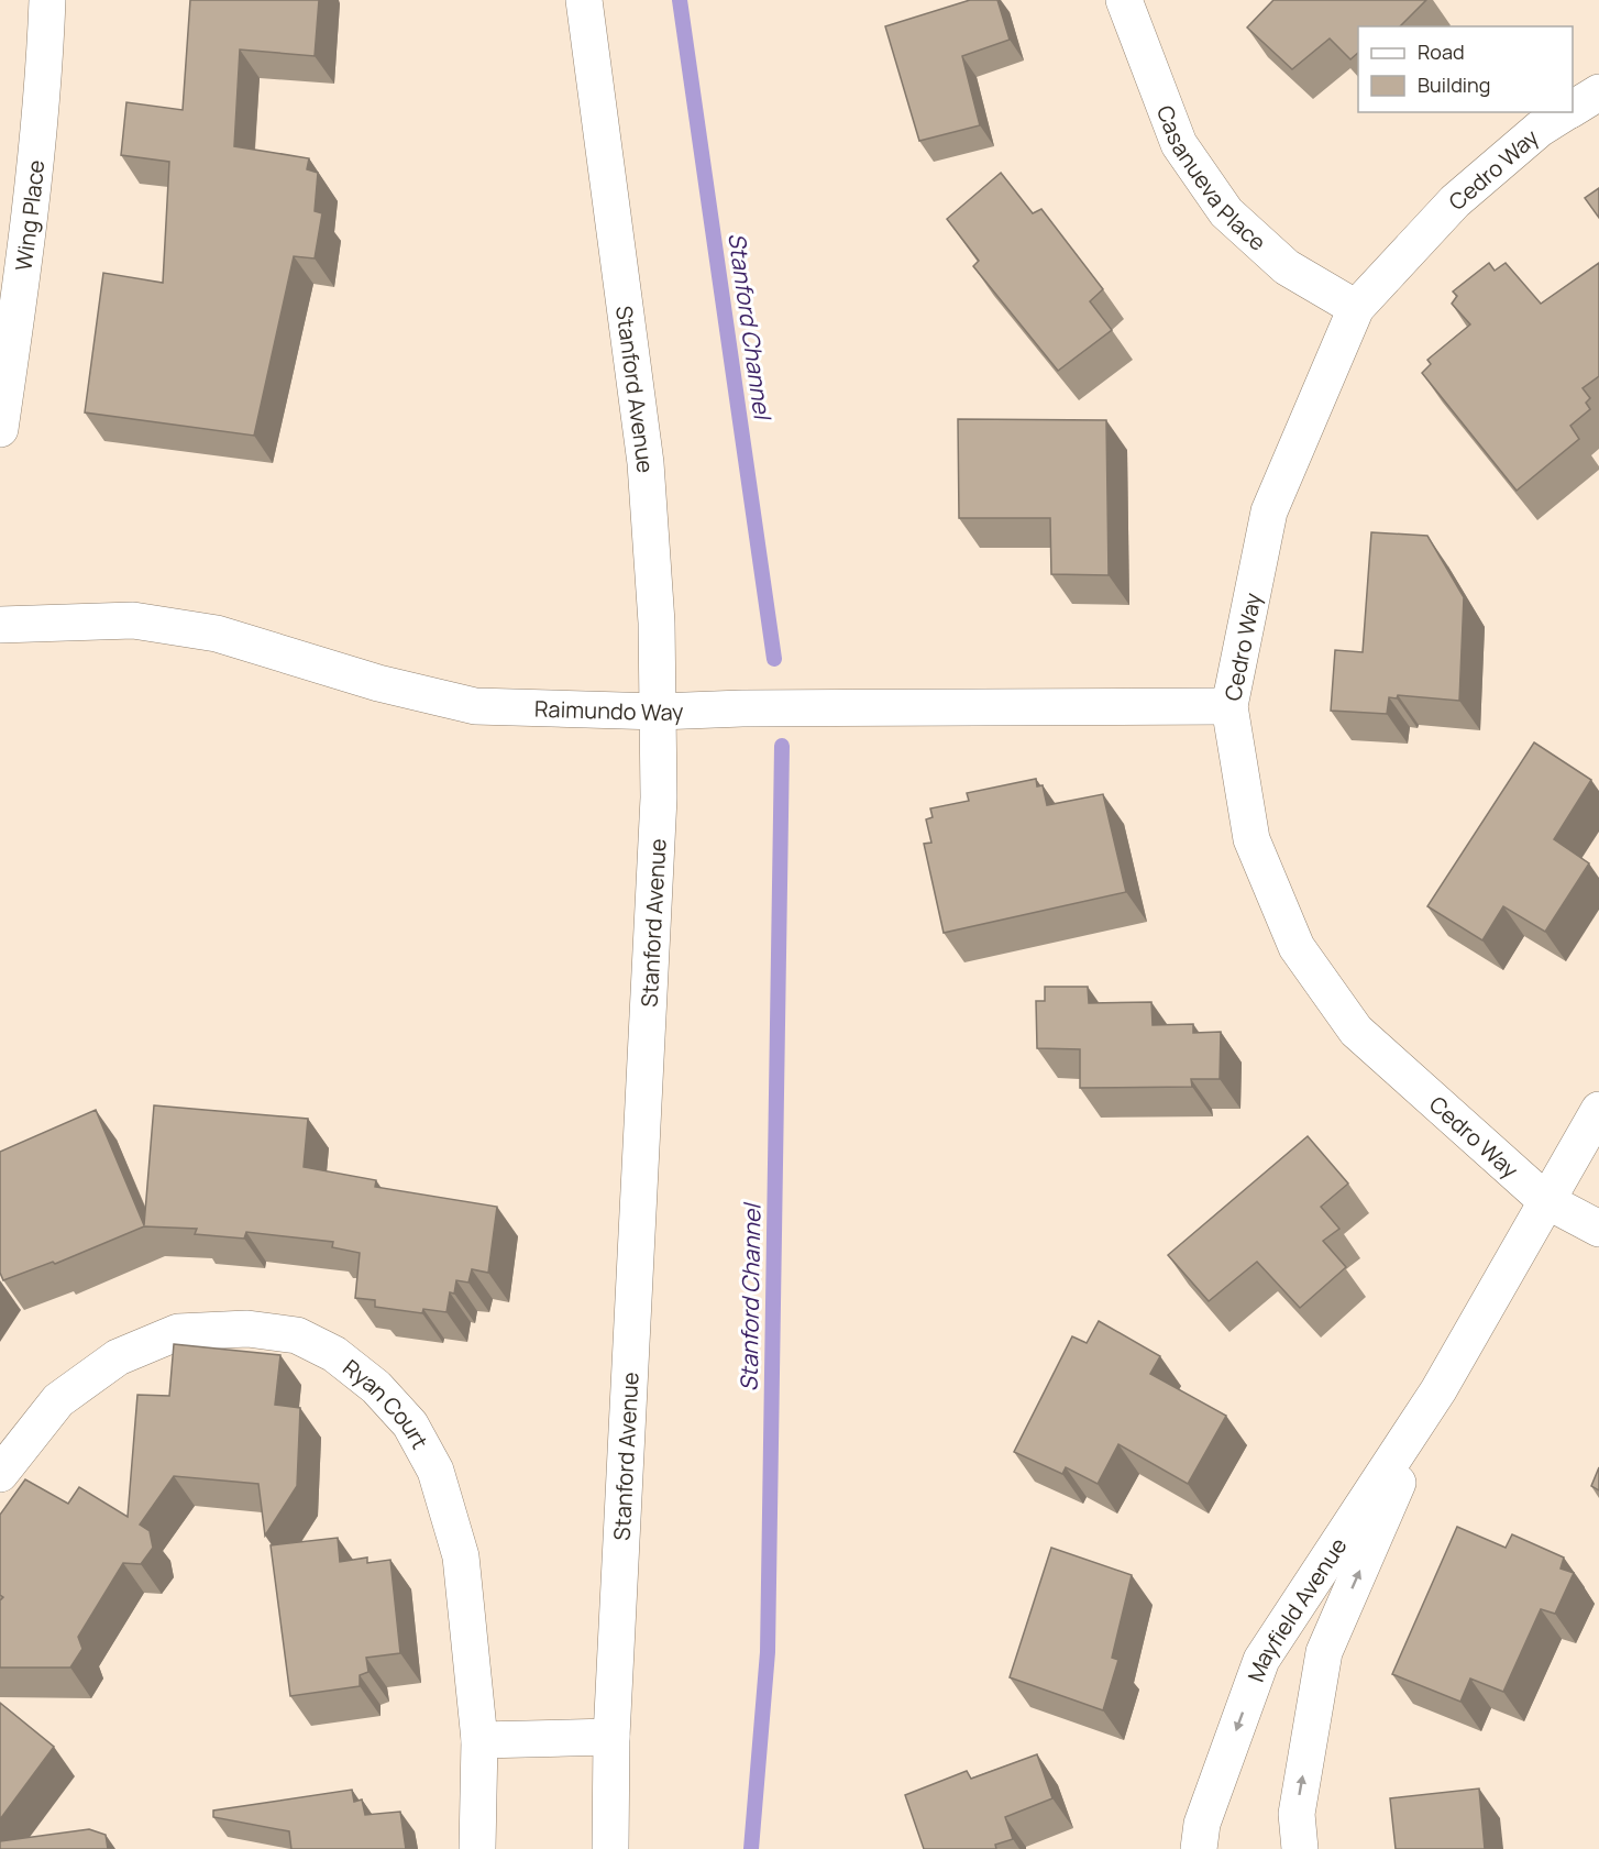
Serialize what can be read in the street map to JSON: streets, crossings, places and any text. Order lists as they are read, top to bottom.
{
  "streets": {
    "street": [
      "Cedro Way",
      "Casanueva Place",
      "Wing Place",
      "Stanford Avenue",
      "Raimundo Way",
      "Ryan Court",
      "Mayfield Avenue"
    ]
  },
  "crossings": [
    ["Cedro Way", "Casanueva Place"],
    ["Cedro Way", "Raimundo Way"],
    ["Cedro Way", "Mayfield Avenue"],
    ["Stanford Avenue", "Raimundo Way"]
  ],
  "water": ["Stanford Channel"],
  "legend": ["Road", "Building"]
}
